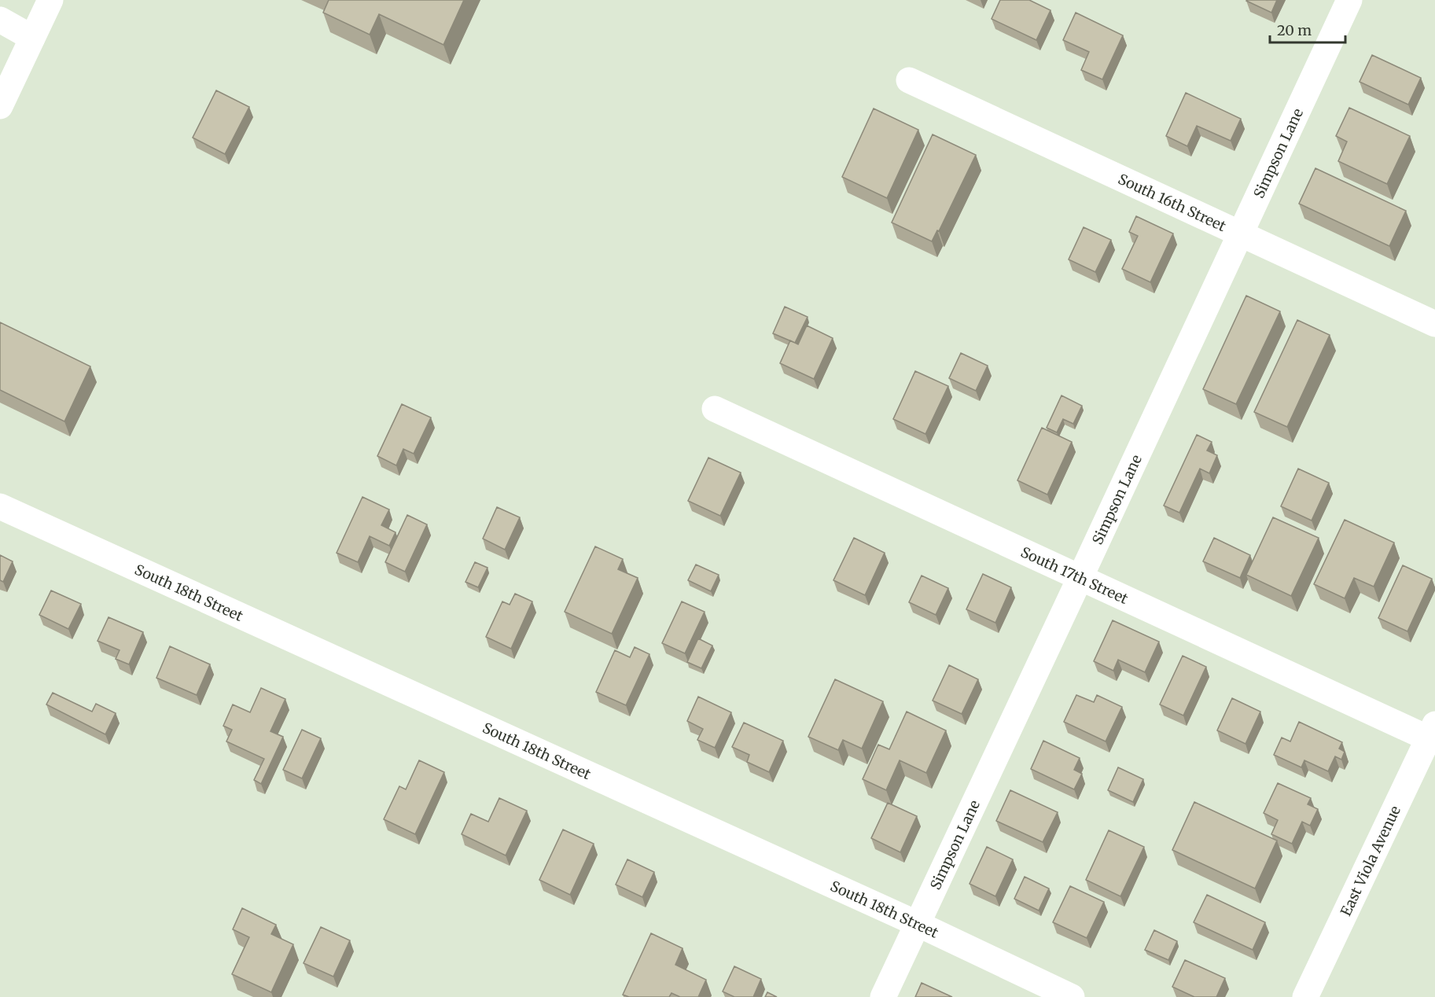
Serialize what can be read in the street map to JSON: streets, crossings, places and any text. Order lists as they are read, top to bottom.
{
  "streets": {
    "street": [
      "Simpson Lane",
      "South 16th Street",
      "South 17th Street",
      "South 18th Street",
      "East Viola Avenue"
    ]
  },
  "crossings": [
    ["Simpson Lane", "South 16th Street"],
    ["Simpson Lane", "South 17th Street"],
    ["Simpson Lane", "South 18th Street"],
    ["South 17th Street", "East Viola Avenue"]
  ],
  "scale_bar": "20 m"
}
